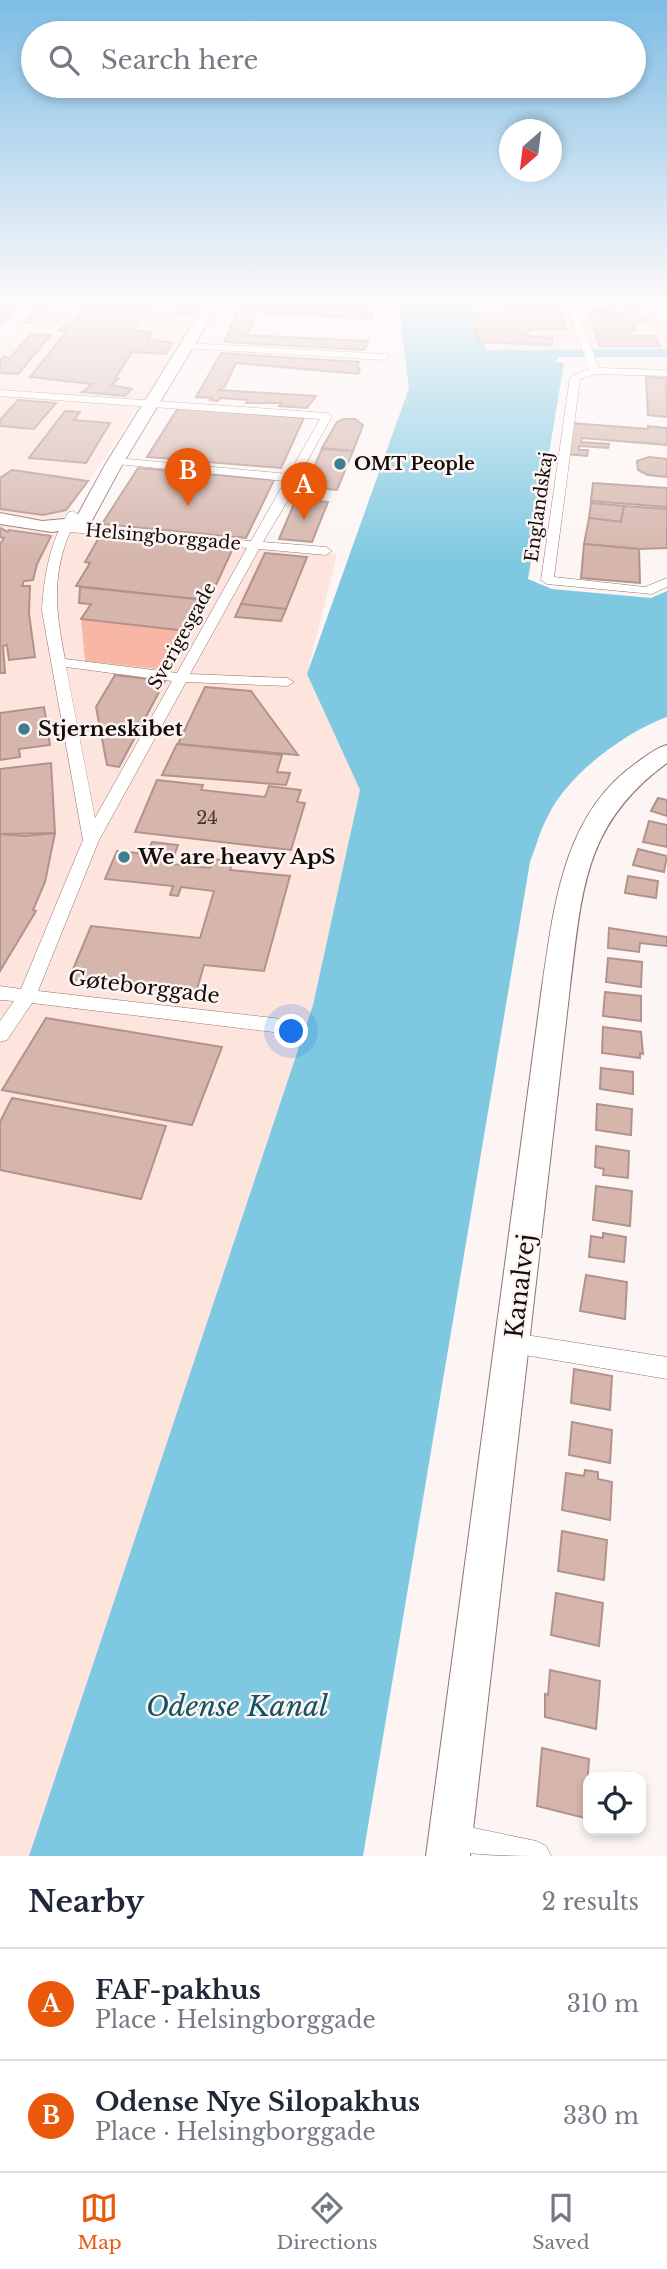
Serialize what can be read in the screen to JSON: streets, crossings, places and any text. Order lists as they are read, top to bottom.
{
  "streets": {
    "street": [
      "Englandskaj",
      "Helsingborggade",
      "Sverigesgade",
      "Gøteborggade",
      "Kanalvej"
    ]
  },
  "crossings": [
    ["Helsingborggade", "Sverigesgade"],
    ["Sverigesgade", "Gøteborggade"]
  ],
  "water": ["Odense Kanal"],
  "places": ["OMT People", "Stjerneskibet", "We are heavy ApS"],
  "house_numbers": ["24"],
  "north": "bottom left",
  "page": {
    "search": "Search here",
    "pins": ["B", "A"],
    "heading": ["Nearby", "2 results"],
    "list": [
      {
        "mark": "A",
        "name": "FAF-pakhus",
        "note": "Place · Helsingborggade",
        "value": "310 m"
      },
      {
        "mark": "B",
        "name": "Odense Nye Silopakhus",
        "note": "Place · Helsingborggade",
        "value": "330 m"
      }
    ],
    "nav": ["Map", "Directions", "Saved"]
  }
}
